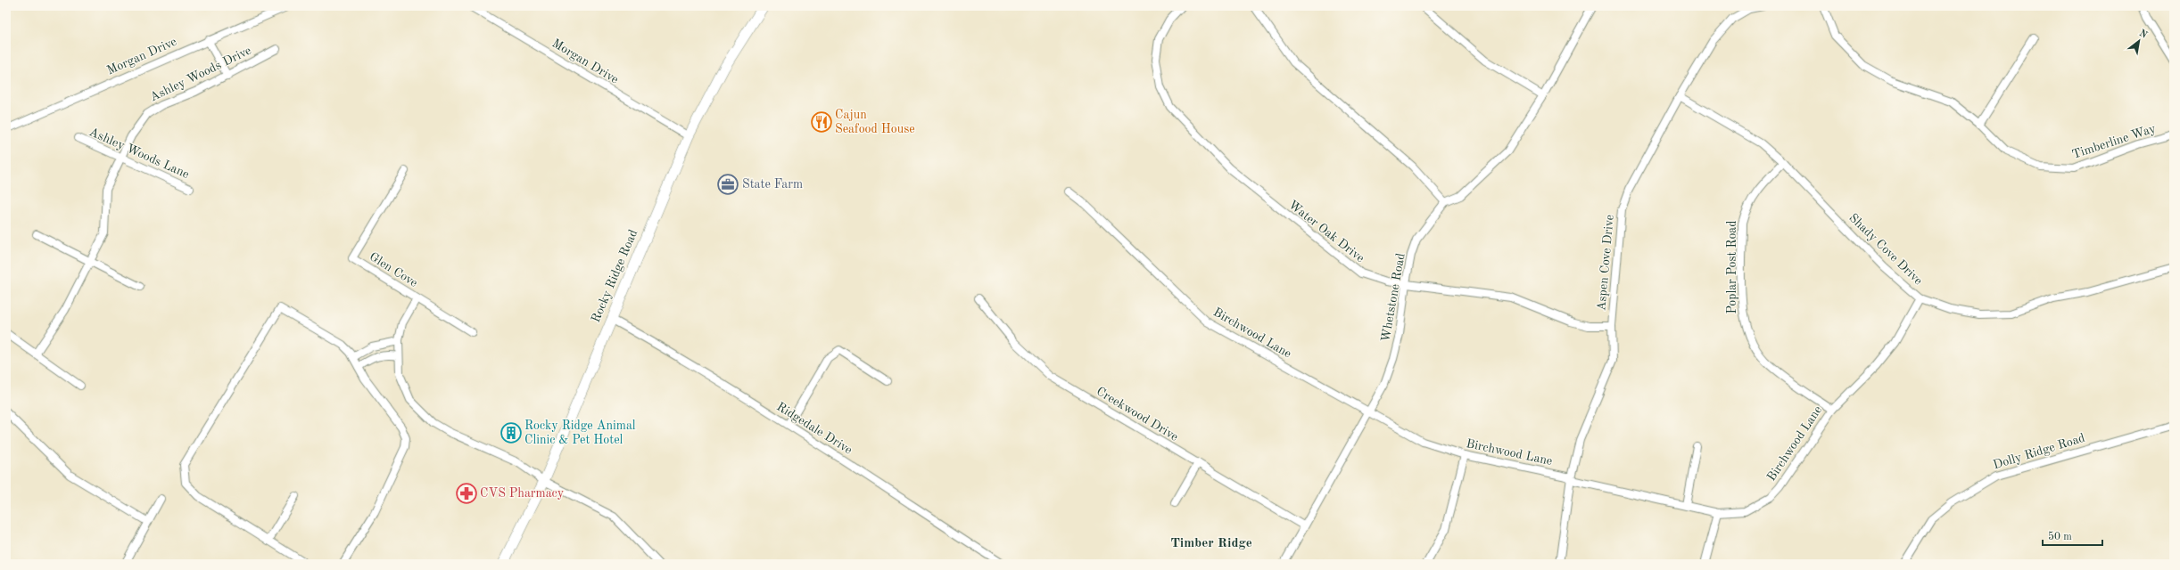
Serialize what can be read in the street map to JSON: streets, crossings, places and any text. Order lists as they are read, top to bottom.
{
  "streets": {
    "main road": ["Rocky Ridge Road"],
    "street": [
      "Morgan Drive",
      "Ashley Woods Drive",
      "Timberline Way",
      "Ashley Woods Lane",
      "Water Oak Drive",
      "Shady Cove Drive",
      "Aspen Cove Drive",
      "Poplar Post Road",
      "Glen Cove",
      "Whetstone Road",
      "Birchwood Lane",
      "Creekwood Drive",
      "Ridgedale Drive",
      "Dolly Ridge Road"
    ]
  },
  "crossings": [
    ["Morgan Drive", "Rocky Ridge Road"],
    ["Ashley Woods Drive", "Ashley Woods Lane"],
    ["Water Oak Drive", "Aspen Cove Drive"],
    ["Water Oak Drive", "Whetstone Road"],
    ["Shady Cove Drive", "Aspen Cove Drive"],
    ["Shady Cove Drive", "Poplar Post Road"],
    ["Shady Cove Drive", "Birchwood Lane"],
    ["Aspen Cove Drive", "Birchwood Lane"],
    ["Poplar Post Road", "Birchwood Lane"],
    ["Rocky Ridge Road", "Ridgedale Drive"],
    ["Whetstone Road", "Birchwood Lane"],
    ["Whetstone Road", "Creekwood Drive"]
  ],
  "districts": ["Timber Ridge"],
  "places": {
    "restaurant": ["Cajun Seafood House"],
    "office": ["State Farm"],
    "building": ["Rocky Ridge Animal Clinic & Pet Hotel"],
    "pharmacy": ["CVS Pharmacy"]
  },
  "scale_bar": "50 m",
  "north": "top right"
}
